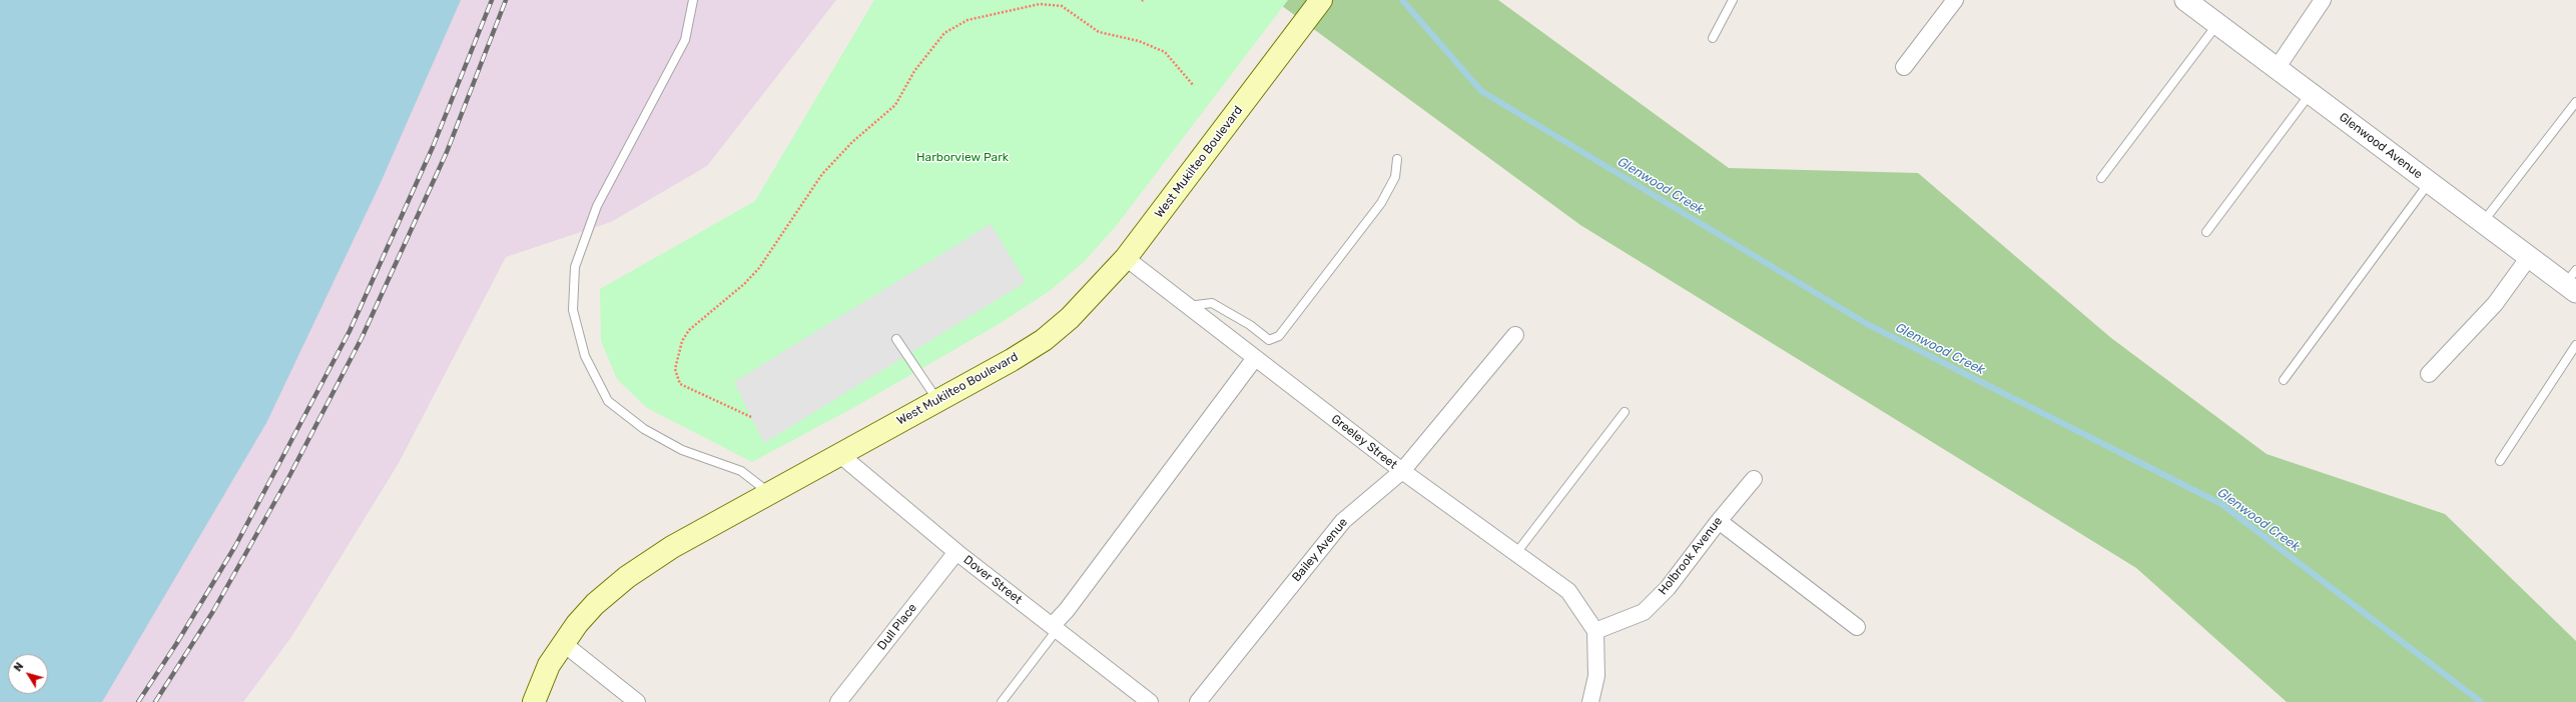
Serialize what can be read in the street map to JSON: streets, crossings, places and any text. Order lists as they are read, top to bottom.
{
  "streets": {
    "main road": ["West Mukilteo Boulevard"],
    "street": [
      "Glenwood Avenue",
      "Greeley Street",
      "Bailey Avenue",
      "Holbrook Avenue",
      "Dover Street",
      "Dull Place"
    ]
  },
  "crossings": [
    ["West Mukilteo Boulevard", "Greeley Street"],
    ["West Mukilteo Boulevard", "Dover Street"],
    ["Greeley Street", "Bailey Avenue"],
    ["Greeley Street", "Holbrook Avenue"],
    ["Dover Street", "Dull Place"]
  ],
  "water": ["Glenwood Creek"],
  "parks": ["Harborview Park"],
  "north": "top left"
}
